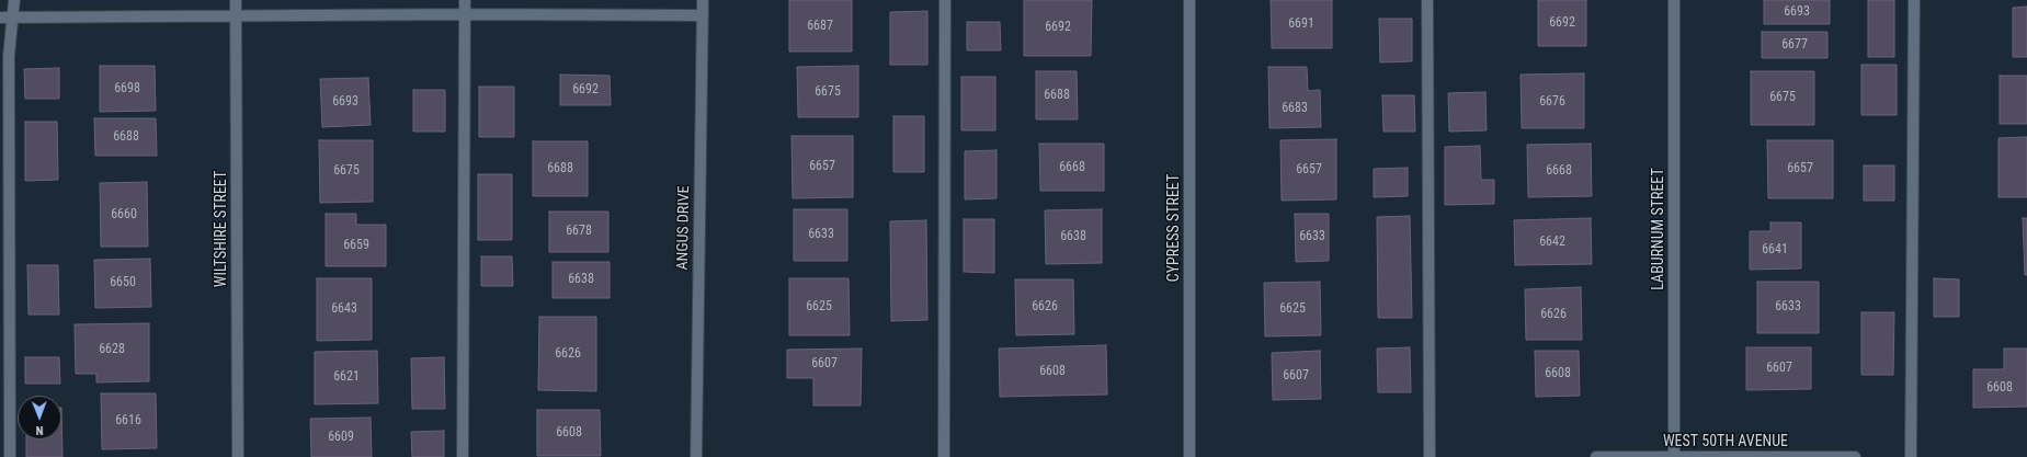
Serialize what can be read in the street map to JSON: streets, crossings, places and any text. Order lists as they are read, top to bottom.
{
  "streets": {
    "street": [
      "ANGUS DRIVE",
      "CYPRESS STREET",
      "WILTSHIRE STREET",
      "LABURNUM STREET",
      "WEST 50TH AVENUE"
    ]
  },
  "crossings": [
    ["LABURNUM STREET", "WEST 50TH AVENUE"]
  ],
  "house_numbers": [
    "6693",
    "6692",
    "6691",
    "6687",
    "6692",
    "6677",
    "6698",
    "6692",
    "6675",
    "6688",
    "6675",
    "6693",
    "6676",
    "6683",
    "6688",
    "6657",
    "6668",
    "6688",
    "6657",
    "6657",
    "6675",
    "6668",
    "6660",
    "6678",
    "6633",
    "6638",
    "6633",
    "6642",
    "6659",
    "6641",
    "6638",
    "6650",
    "6625",
    "6626",
    "6633",
    "6643",
    "6625",
    "6626",
    "6628",
    "6626",
    "6607",
    "6607",
    "6608",
    "6608",
    "6607",
    "6621",
    "6608",
    "6616",
    "6608",
    "6609"
  ],
  "north": "bottom"
}
